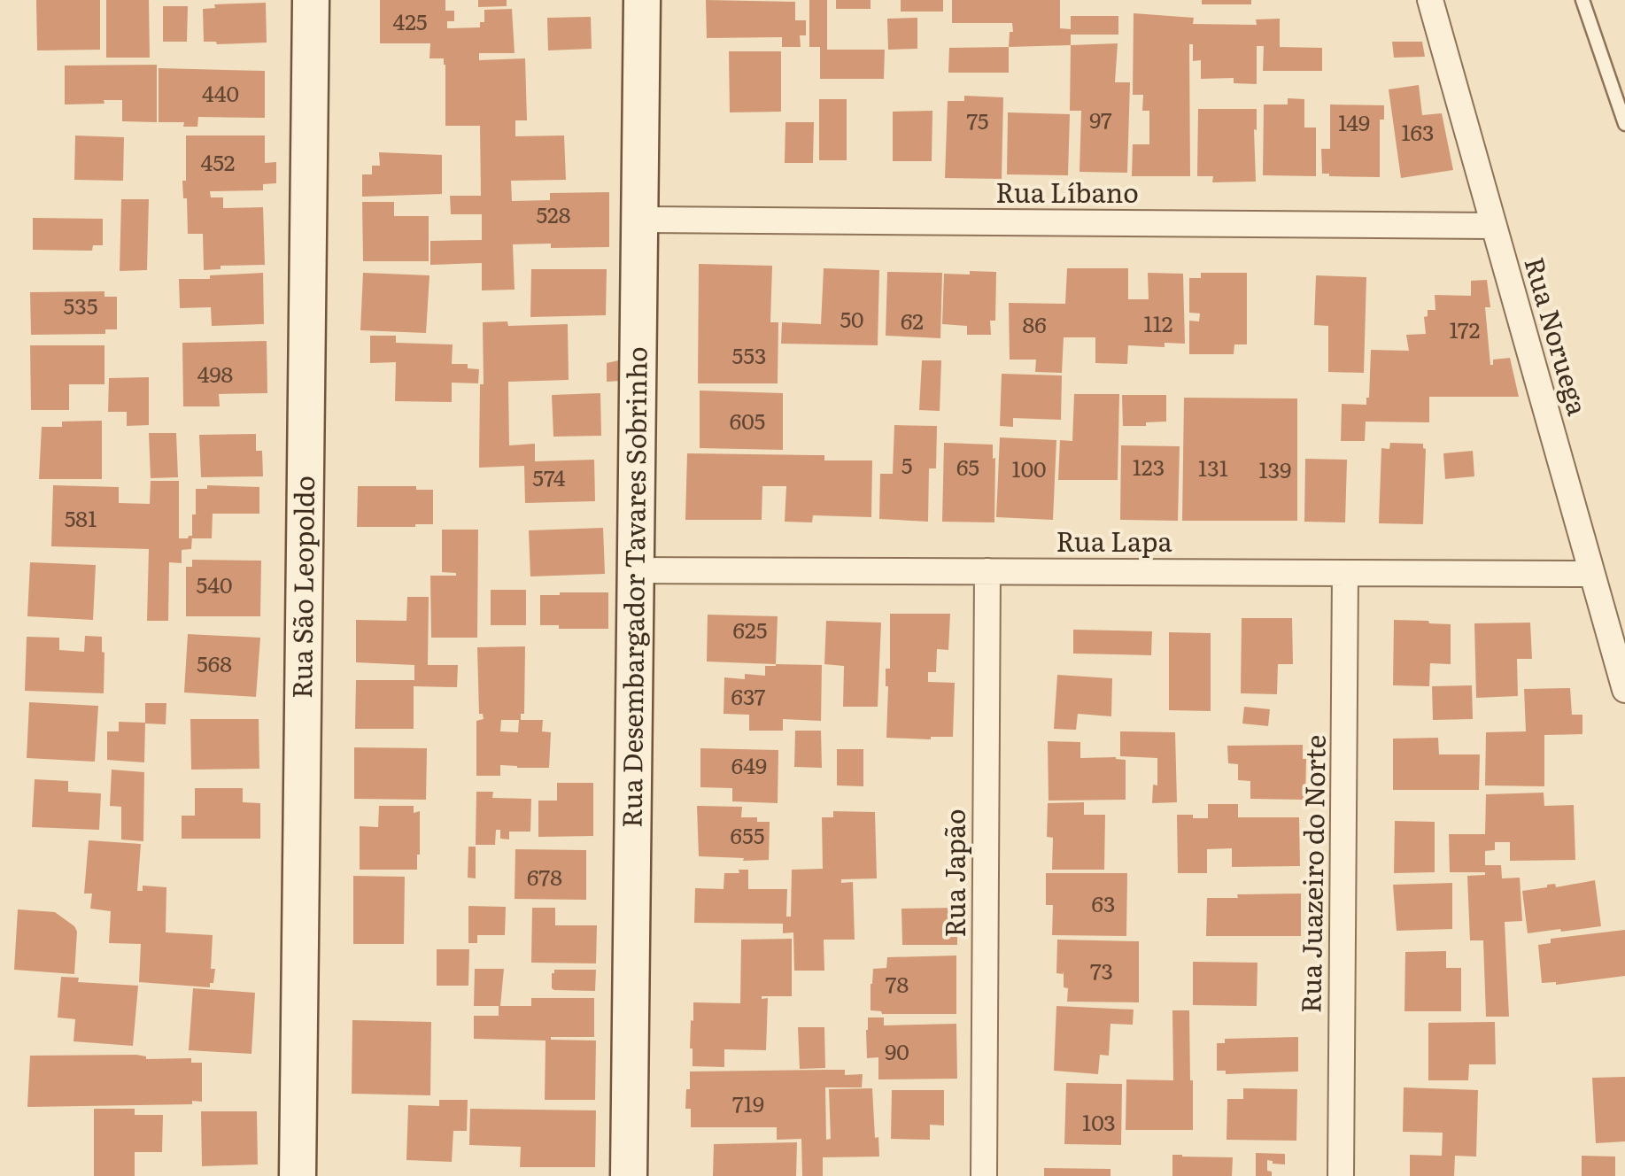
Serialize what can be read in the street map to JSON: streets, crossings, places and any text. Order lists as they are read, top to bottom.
{
  "streets": {
    "street": [
      "Rua Líbano",
      "Rua Noruega",
      "Rua Lapa",
      "Rua São Leopoldo",
      "Rua Desembargador Tavares Sobrinho",
      "Rua Japão",
      "Rua Juazeiro do Norte"
    ]
  },
  "crossings": [
    ["Rua Líbano", "Rua Noruega"],
    ["Rua Líbano", "Rua Desembargador Tavares Sobrinho"],
    ["Rua Noruega", "Rua Lapa"],
    ["Rua Lapa", "Rua Desembargador Tavares Sobrinho"],
    ["Rua Lapa", "Rua Japão"],
    ["Rua Lapa", "Rua Juazeiro do Norte"]
  ],
  "house_numbers": [
    "425",
    "440",
    "97",
    "75",
    "149",
    "163",
    "452",
    "528",
    "535",
    "50",
    "62",
    "112",
    "86",
    "172",
    "553",
    "498",
    "605",
    "5",
    "65",
    "123",
    "131",
    "100",
    "139",
    "574",
    "581",
    "540",
    "625",
    "568",
    "637",
    "649",
    "655",
    "678",
    "63",
    "73",
    "78",
    "90",
    "719",
    "103"
  ]
}
